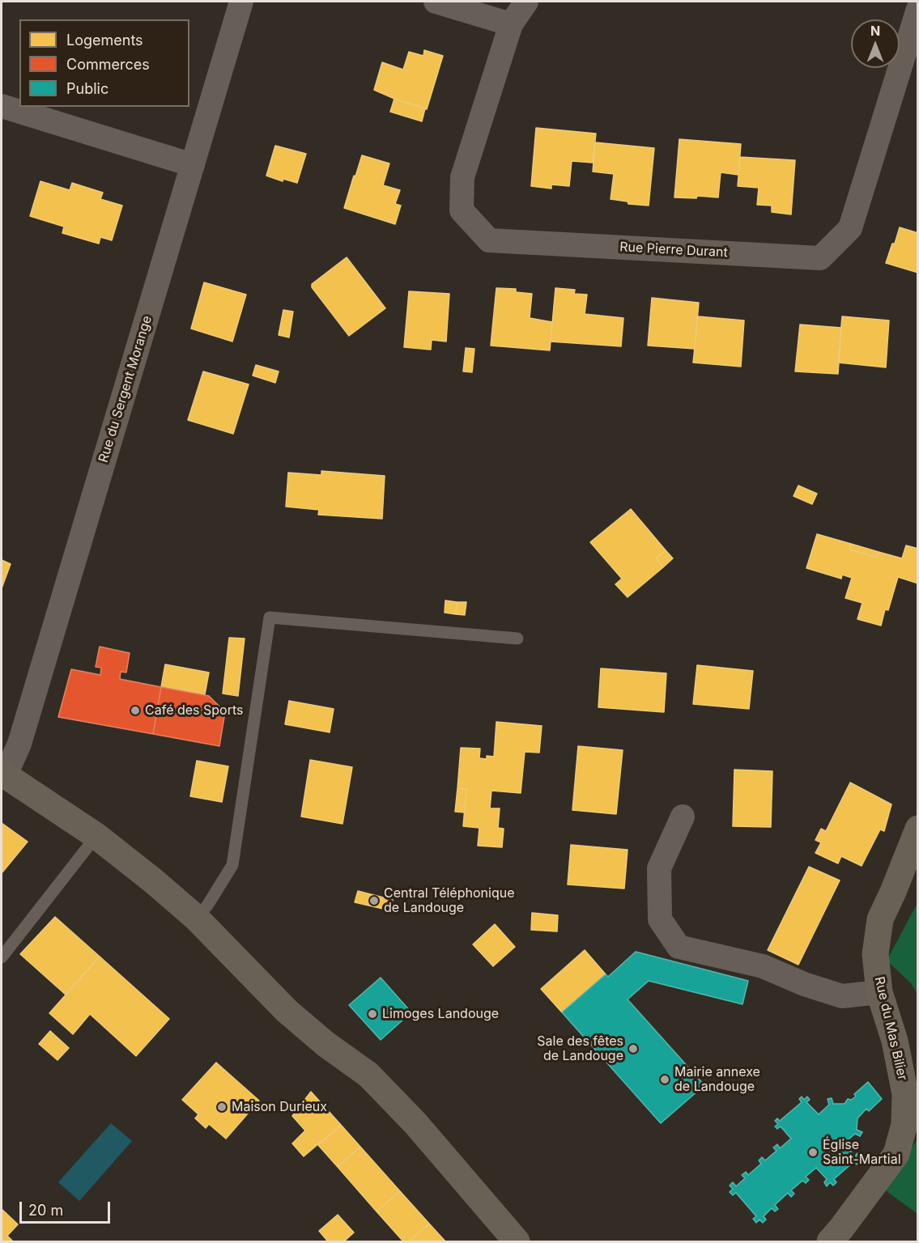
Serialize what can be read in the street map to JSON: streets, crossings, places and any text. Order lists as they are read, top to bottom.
{
  "streets": {
    "main road": ["Rue du Mas Bilier"],
    "street": ["Rue Pierre Durant", "Rue du Sergent Morange"]
  },
  "places": [
    "Café des Sports",
    "Central Téléphonique de Landouge",
    "Limoges Landouge",
    "Sale des fêtes de Landouge",
    "Mairie annexe de Landouge",
    "Maison Durieux",
    "Église Saint-Martial"
  ],
  "legend": ["Logements", "Commerces", "Public"],
  "scale_bar": "20 m",
  "north": "top"
}
